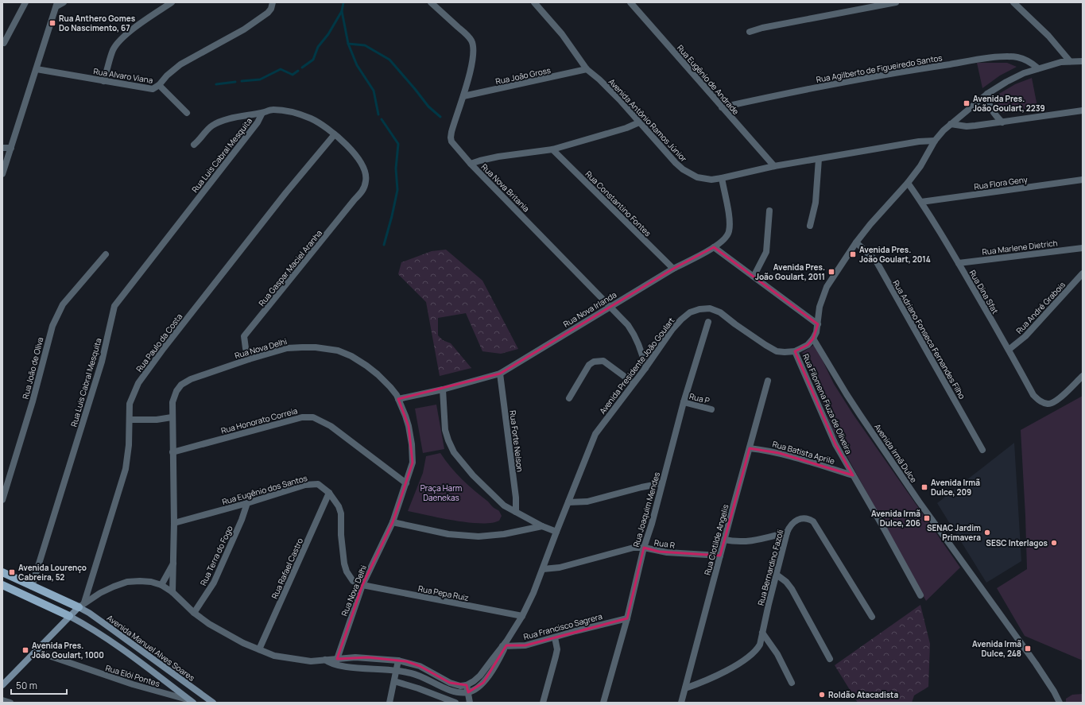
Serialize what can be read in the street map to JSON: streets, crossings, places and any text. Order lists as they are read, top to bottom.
{
  "streets": {
    "main road": ["Avenida Manuel Alves Soares"],
    "street": [
      "Rua Agilberto de Figueiredo Santos",
      "Rua Alvaro Viana",
      "Rua João Gross",
      "Rua Eugênio de Andrade",
      "Avenida Antônio Ramos Júnior",
      "Rua Luis Cabral Mesquita",
      "Rua Flora Geny",
      "Rua Nova Britania",
      "Rua Constantino Fontes",
      "Rua Marlene Dietrich",
      "Rua Gaspar Maciel Aranha",
      "Rua Dina Sfat",
      "Rua André Grabois",
      "Rua Nova Irlanda",
      "Rua Adriano Fonseca Fernandes Filho",
      "Rua Paulo da Costa",
      "Rua Nova Delhi",
      "Avenida Presidente João Goulart",
      "Rua João de Oliva",
      "Rua P",
      "Rua Filomena Fiuza de Oliveira",
      "Rua Honorato Correia",
      "Rua Forte Nelson",
      "Rua Batista Aprile",
      "Avenida Irmã Dulce",
      "Rua Eugênio dos Santos",
      "Rua Joaquim Mendes",
      "Rua Clotilde Angelis",
      "Rua R",
      "Rua Terra do Fogo",
      "Rua Bernardino Fazoli",
      "Rua Rafael Castro",
      "Rua Pepa Ruiz",
      "Rua Francisco Sagrera",
      "Rua Elói Pontes"
    ]
  },
  "crossings": [
    ["Rua Agilberto de Figueiredo Santos", "Rua Eugênio de Andrade"],
    ["Rua João Gross", "Avenida Antônio Ramos Júnior"],
    ["Rua João Gross", "Rua Nova Britania"],
    ["Rua Eugênio de Andrade", "Avenida Antônio Ramos Júnior"],
    ["Avenida Antônio Ramos Júnior", "Rua Nova Irlanda"],
    ["Rua Flora Geny", "Rua Dina Sfat"],
    ["Rua Nova Britania", "Rua Nova Irlanda"],
    ["Rua Nova Britania", "Avenida Presidente João Goulart"],
    ["Rua Constantino Fontes", "Rua Nova Irlanda"],
    ["Rua Marlene Dietrich", "Rua Dina Sfat"],
    ["Rua Gaspar Maciel Aranha", "Rua Paulo da Costa"],
    ["Rua Gaspar Maciel Aranha", "Rua Nova Delhi"],
    ["Rua Dina Sfat", "Rua André Grabois"],
    ["Rua Nova Irlanda", "Rua Nova Delhi"],
    ["Rua Nova Irlanda", "Rua Forte Nelson"],
    ["Rua Paulo da Costa", "Avenida Manuel Alves Soares"],
    ["Rua Nova Delhi", "Rua Honorato Correia"],
    ["Rua Nova Delhi", "Rua Eugênio dos Santos"],
    ["Rua Nova Delhi", "Rua Pepa Ruiz"],
    ["Avenida Presidente João Goulart", "Rua Filomena Fiuza de Oliveira"],
    ["Avenida Presidente João Goulart", "Avenida Irmã Dulce"],
    ["Avenida Presidente João Goulart", "Rua R"],
    ["Avenida Presidente João Goulart", "Rua Pepa Ruiz"],
    ["Avenida Presidente João Goulart", "Rua Francisco Sagrera"],
    ["Rua P", "Rua Joaquim Mendes"],
    ["Rua Filomena Fiuza de Oliveira", "Rua Batista Aprile"],
    ["Rua Batista Aprile", "Rua Clotilde Angelis"],
    ["Rua Eugênio dos Santos", "Rua Terra do Fogo"],
    ["Rua Eugênio dos Santos", "Rua Rafael Castro"],
    ["Rua Eugênio dos Santos", "Rua Pepa Ruiz"],
    ["Rua Joaquim Mendes", "Rua R"],
    ["Rua Joaquim Mendes", "Rua Francisco Sagrera"],
    ["Rua Clotilde Angelis", "Rua R"],
    ["Rua Clotilde Angelis", "Rua Bernardino Fazoli"]
  ],
  "parks": ["Praça Harm Daenekas"],
  "places": {
    "transit": [
      "Rua Anthero Gomes Do Nascimento, 67",
      "Avenida Pres. João Goulart, 2239",
      "Avenida Pres. João Goulart, 2014",
      "Avenida Pres. João Goulart, 2011",
      "Avenida Irmã Dulce, 209",
      "Avenida Irmã Dulce, 206",
      "Avenida Lourenço Cabreira, 52",
      "Avenida Irmã Dulce, 248",
      "Avenida Pres. João Goulart, 1000"
    ],
    "other": ["SENAC Jardim Primavera", "SESC Interlagos", "Roldão Atacadista"]
  },
  "scale_bar": "50 m"
}
